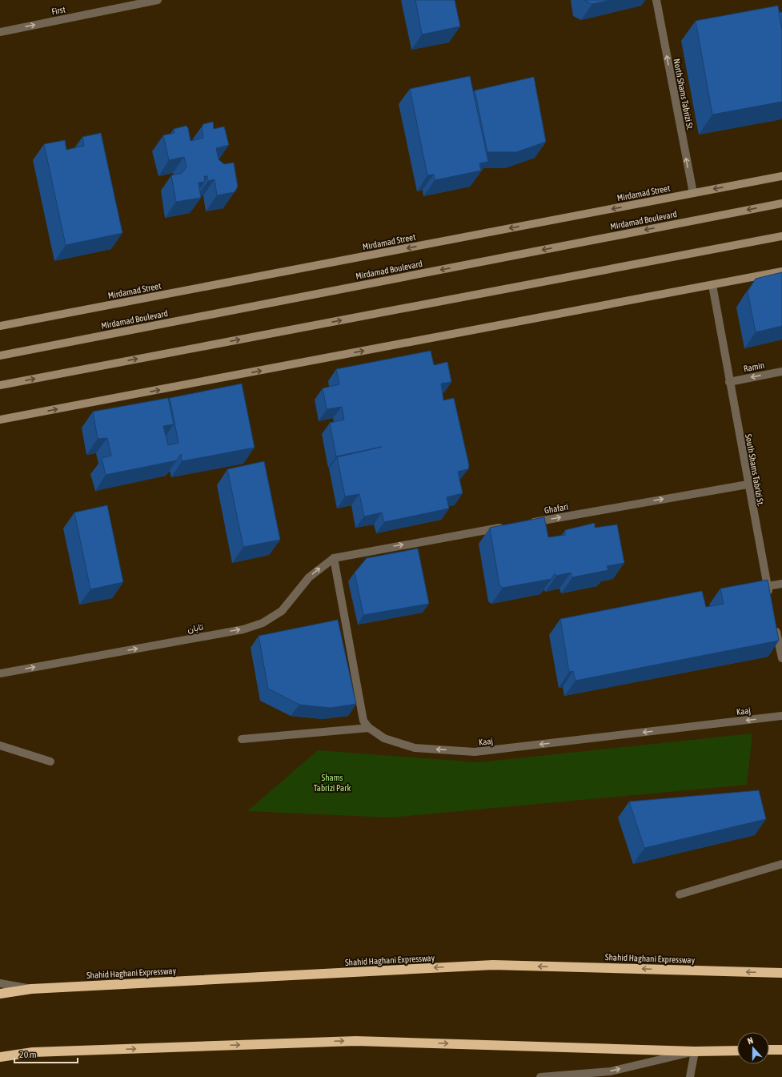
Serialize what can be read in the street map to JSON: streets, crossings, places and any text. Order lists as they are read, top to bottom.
{
  "streets": {
    "highway": ["Shahid Haghani Expressway"],
    "main road": ["Mirdamad Street", "Mirdamad Boulevard"],
    "street": [
      "First",
      "North Shams Tabrizi St.",
      "Ramin",
      "South Shams Tabrizi St.",
      "Ghafari",
      "تابان",
      "Kaaj"
    ]
  },
  "crossings": [
    ["North Shams Tabrizi St.", "Mirdamad Street"],
    ["Ramin", "South Shams Tabrizi St."],
    ["South Shams Tabrizi St.", "Ghafari"],
    ["تابان", "Kaaj"]
  ],
  "one_way": [
    "First",
    "North Shams Tabrizi St.",
    "Ramin",
    "Ghafari",
    "تابان",
    "Kaaj"
  ],
  "parks": ["Shams Tabrizi Park"],
  "scale_bar": "20 m",
  "north": "top"
}
